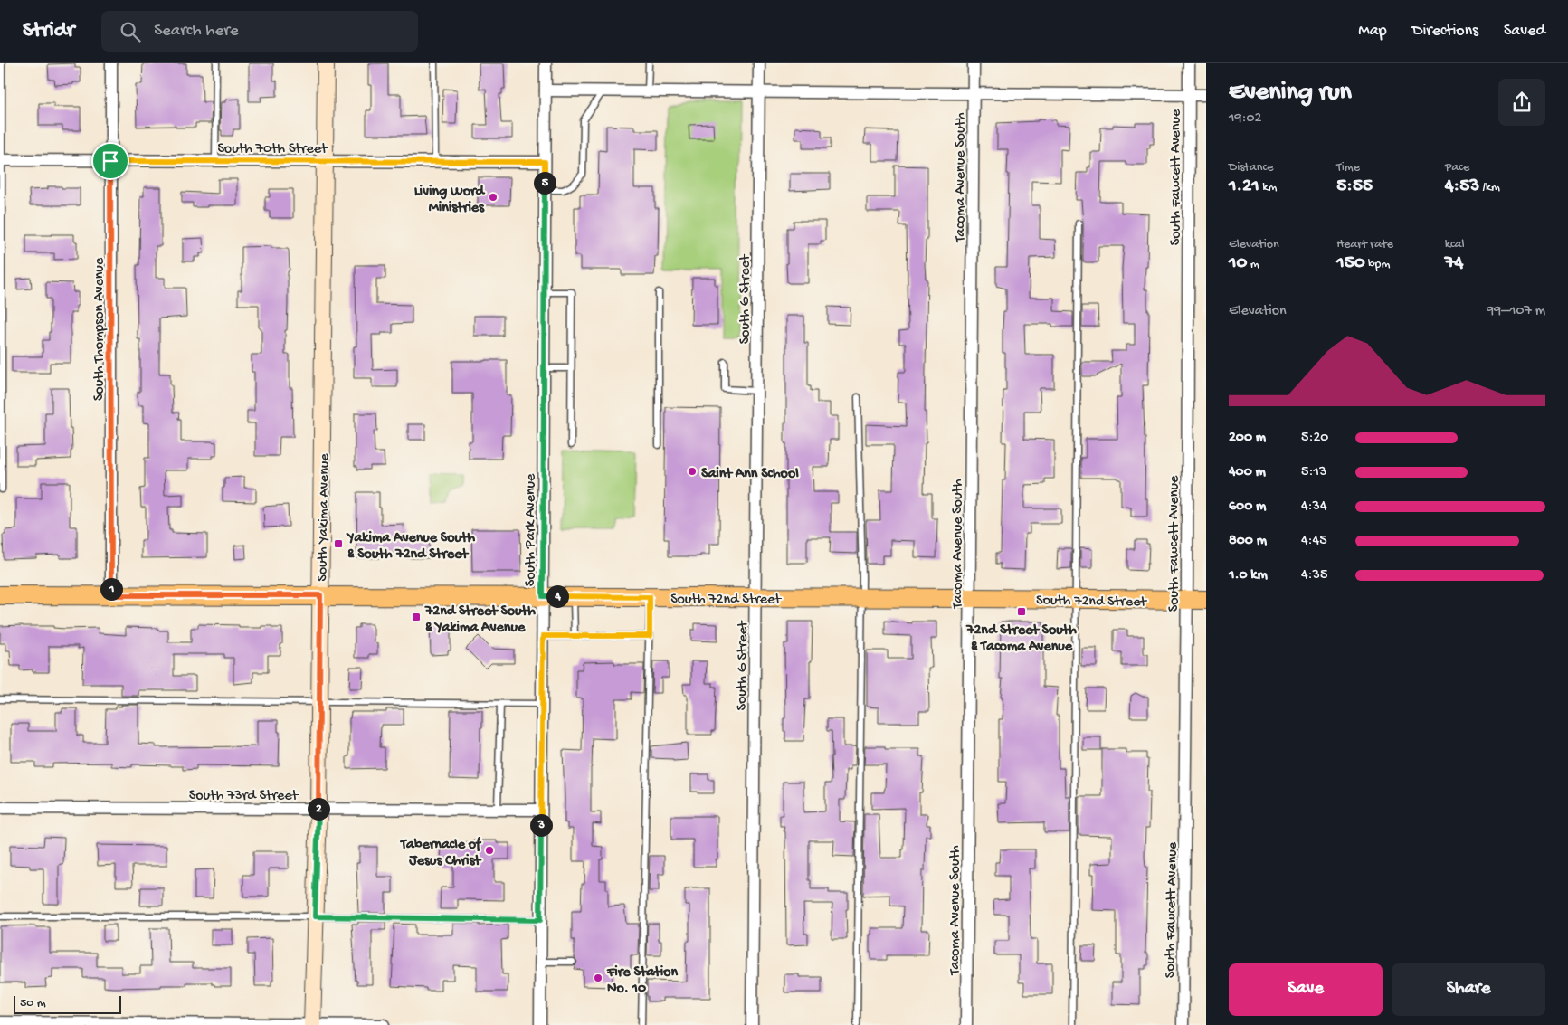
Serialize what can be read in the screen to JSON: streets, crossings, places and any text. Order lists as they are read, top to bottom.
{
  "streets": {
    "main road": ["South Yakima Avenue", "South 72nd Street"],
    "street": [
      "South 70th Street",
      "Tacoma Avenue South",
      "South Fawcett Avenue",
      "South G Street",
      "South Thompson Avenue",
      "South Park Avenue",
      "South 73rd Street"
    ]
  },
  "crossings": [
    ["South 70th Street", "South Thompson Avenue"],
    ["South 70th Street", "South Yakima Avenue"],
    ["South 70th Street", "South Park Avenue"],
    ["Tacoma Avenue South", "South 72nd Street"],
    ["South Fawcett Avenue", "South 72nd Street"],
    ["South G Street", "South 72nd Street"],
    ["South Thompson Avenue", "South 72nd Street"],
    ["South Yakima Avenue", "South 72nd Street"],
    ["South Yakima Avenue", "South 73rd Street"],
    ["South Park Avenue", "South 72nd Street"],
    ["South Park Avenue", "South 73rd Street"]
  ],
  "places": {
    "other": [
      "Living Word Ministries",
      "Saint Ann School",
      "Tabernacle of Jesus Christ",
      "Fire Station No. 10"
    ],
    "transit": ["Yakima Avenue South & South 72nd Street", "72nd Street South & Tacoma Avenue", "72nd Street South & Yakima Avenue"]
  },
  "scale_bar": "50 m",
  "page": {
    "header": "Stridr",
    "search": "Search here",
    "nav": ["Map", "Directions", "Saved"],
    "heading": ["Evening run", "19:02"],
    "stats": [
      ["Distance", "1.21 km"],
      ["Time", "5:55"],
      ["Pace", "4:53 /km"],
      ["Elevation", "10 m"],
      ["Heart rate", "150 bpm"],
      ["kcal", "74"]
    ],
    "pins": [
      "5",
      "1",
      "4",
      "2",
      "3"
    ],
    "chart": ["Elevation", "99–107 m"],
    "list": [
      {
        "name": "200 m",
        "note": "5:20"
      },
      {
        "name": "400 m",
        "note": "5:13"
      },
      {
        "name": "600 m",
        "note": "4:34"
      },
      {
        "name": "800 m",
        "note": "4:45"
      },
      {
        "name": "1.0 km",
        "note": "4:35"
      }
    ],
    "buttons": ["Save", "Share"],
    "scale": "50 m"
  }
}
